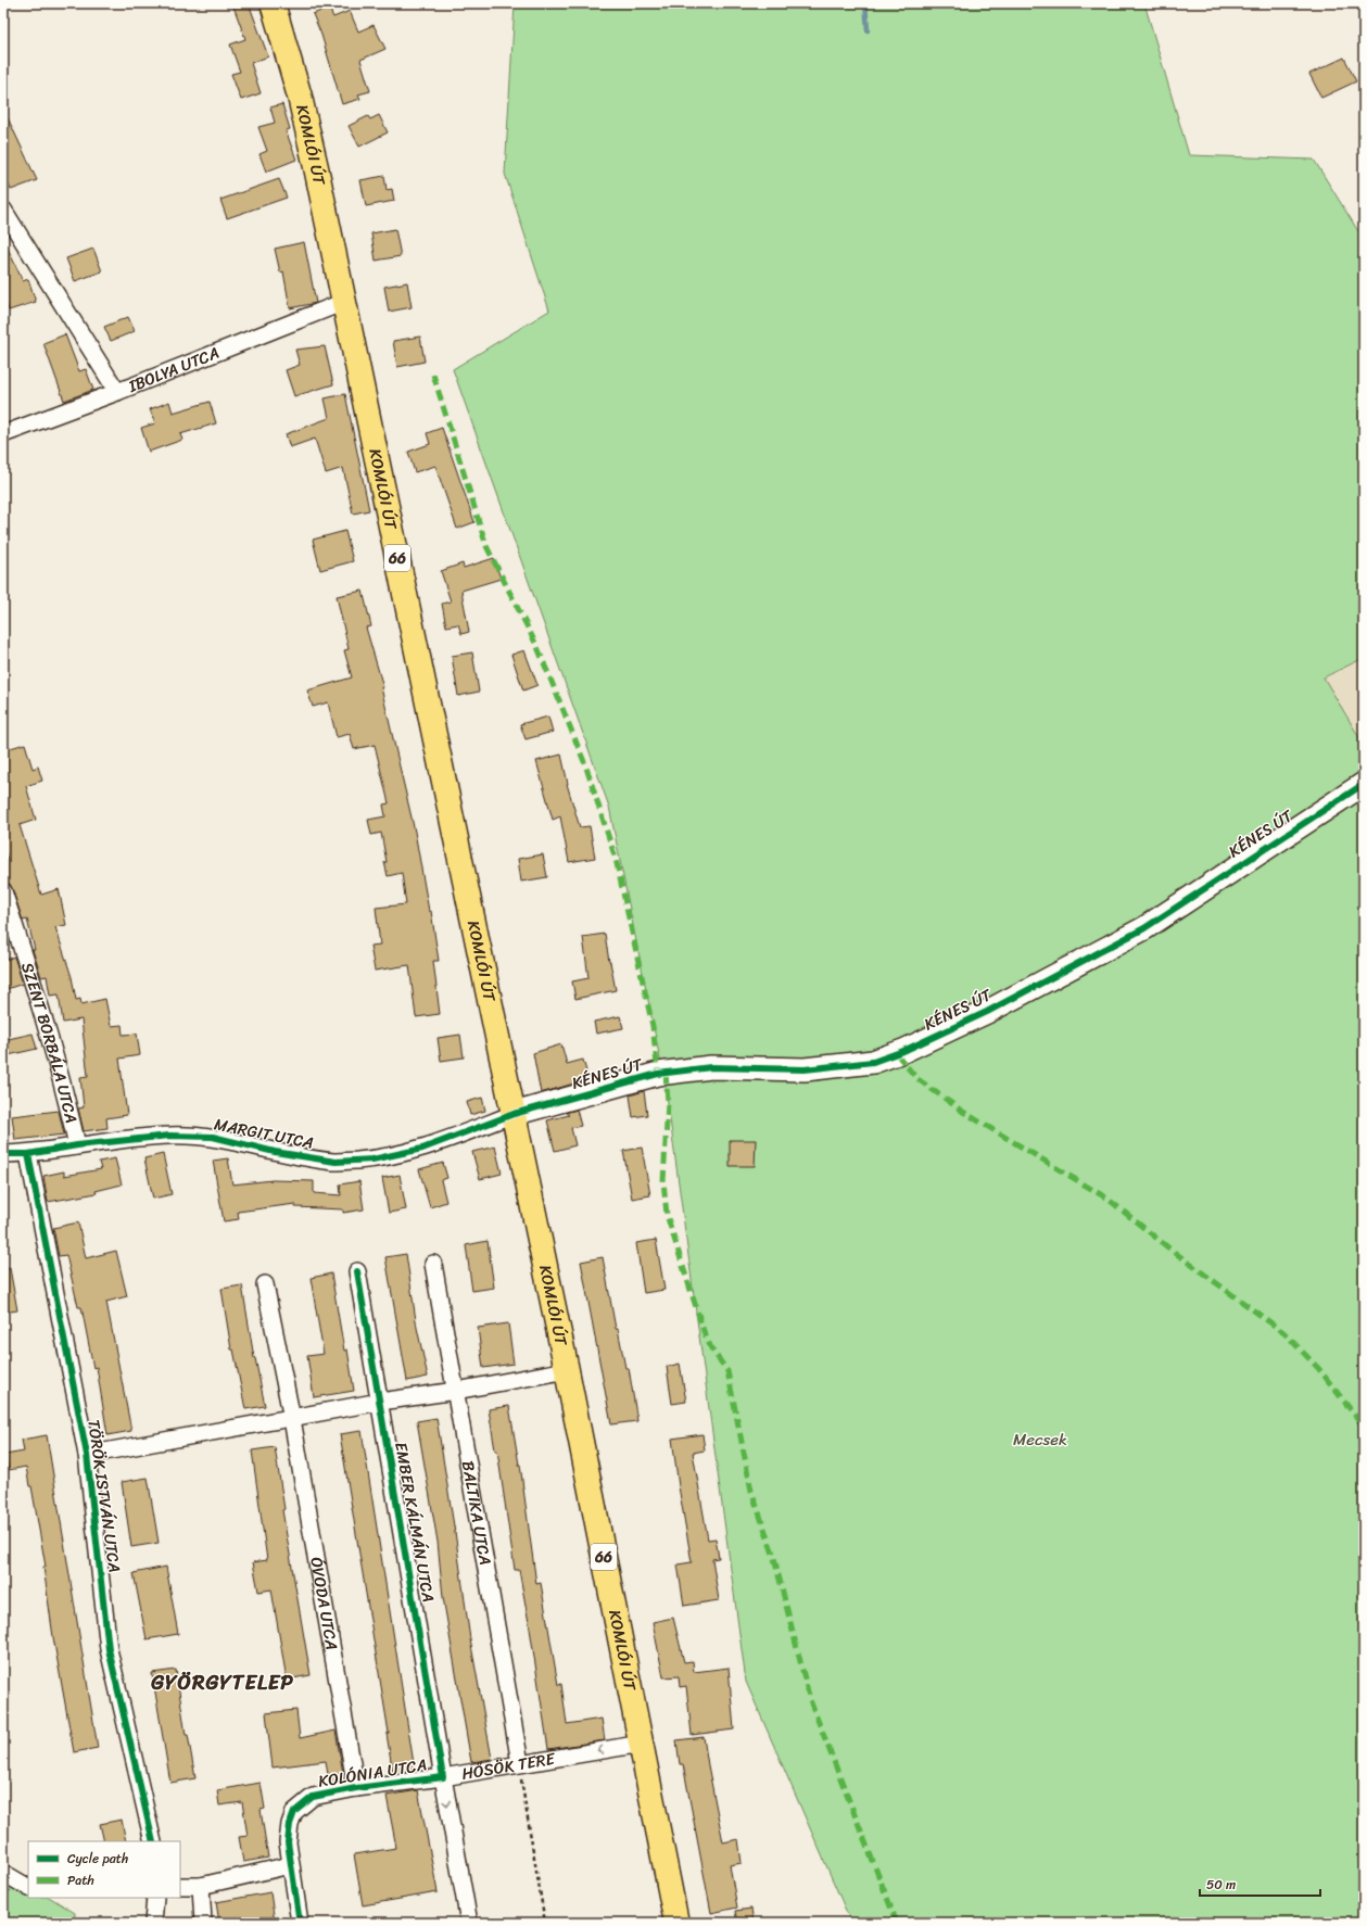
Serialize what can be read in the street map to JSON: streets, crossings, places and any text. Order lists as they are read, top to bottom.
{
  "streets": {
    "main road": ["KOMLÓI ÚT", "66"],
    "street": [
      "IBOLYA UTCA",
      "KÉNES ÚT",
      "SZENT BORBÁLA UTCA",
      "MARGIT UTCA",
      "TÖRÖK ISTVÁN UTCA",
      "BALTIKA UTCA",
      "EMBER KÁLMÁN UTCA",
      "ÓVODA UTCA",
      "HŐSÖK TERE",
      "KOLÓNIA UTCA"
    ]
  },
  "crossings": [
    ["KOMLÓI ÚT", "IBOLYA UTCA"],
    ["KOMLÓI ÚT", "KÉNES ÚT"],
    ["KOMLÓI ÚT", "MARGIT UTCA"],
    ["KOMLÓI ÚT", "HŐSÖK TERE"],
    ["KÉNES ÚT", "MARGIT UTCA"],
    ["SZENT BORBÁLA UTCA", "MARGIT UTCA"],
    ["MARGIT UTCA", "TÖRÖK ISTVÁN UTCA"],
    ["BALTIKA UTCA", "HŐSÖK TERE"],
    ["EMBER KÁLMÁN UTCA", "HŐSÖK TERE"],
    ["EMBER KÁLMÁN UTCA", "KOLÓNIA UTCA"],
    ["ÓVODA UTCA", "KOLÓNIA UTCA"],
    ["HŐSÖK TERE", "KOLÓNIA UTCA"]
  ],
  "districts": ["GYÖRGYTELEP"],
  "parks": ["Mecsek"],
  "legend": ["Cycle path", "Path"],
  "scale_bar": "50 m"
}
